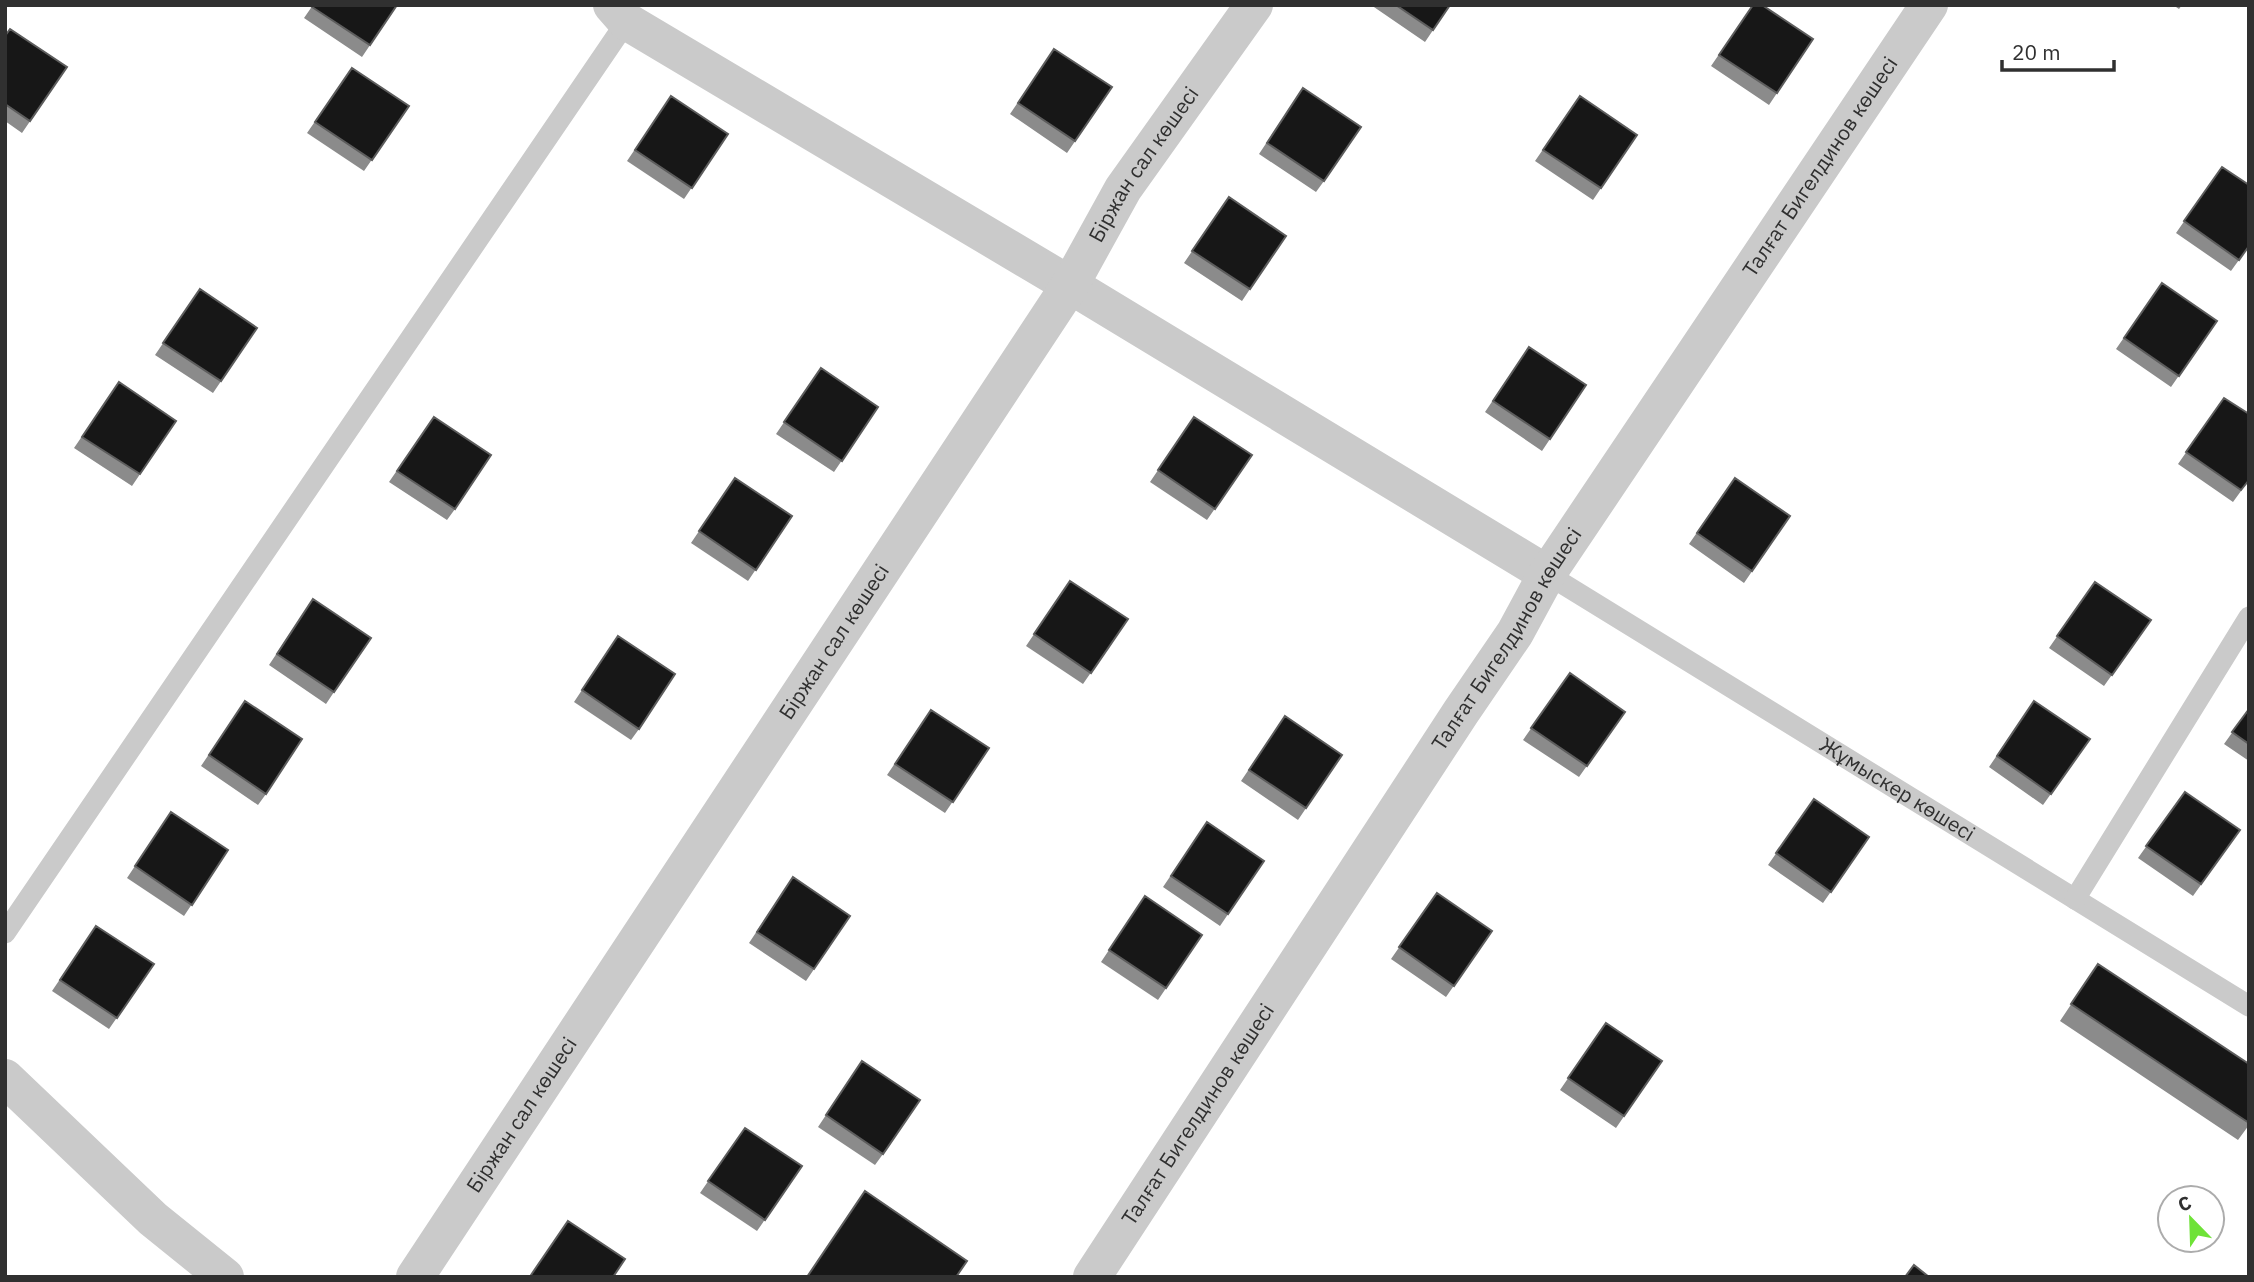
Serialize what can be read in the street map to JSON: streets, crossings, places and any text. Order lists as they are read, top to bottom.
{
  "streets": {
    "street": ["Біржан сал көшесі", "Талғат Бигелдинов көшесі"],
    "lane": ["Жұмыскер көшесі"]
  },
  "crossings": [
    ["Талғат Бигелдинов көшесі", "Жұмыскер көшесі"]
  ],
  "scale_bar": "20 m",
  "north": "top left"
}
